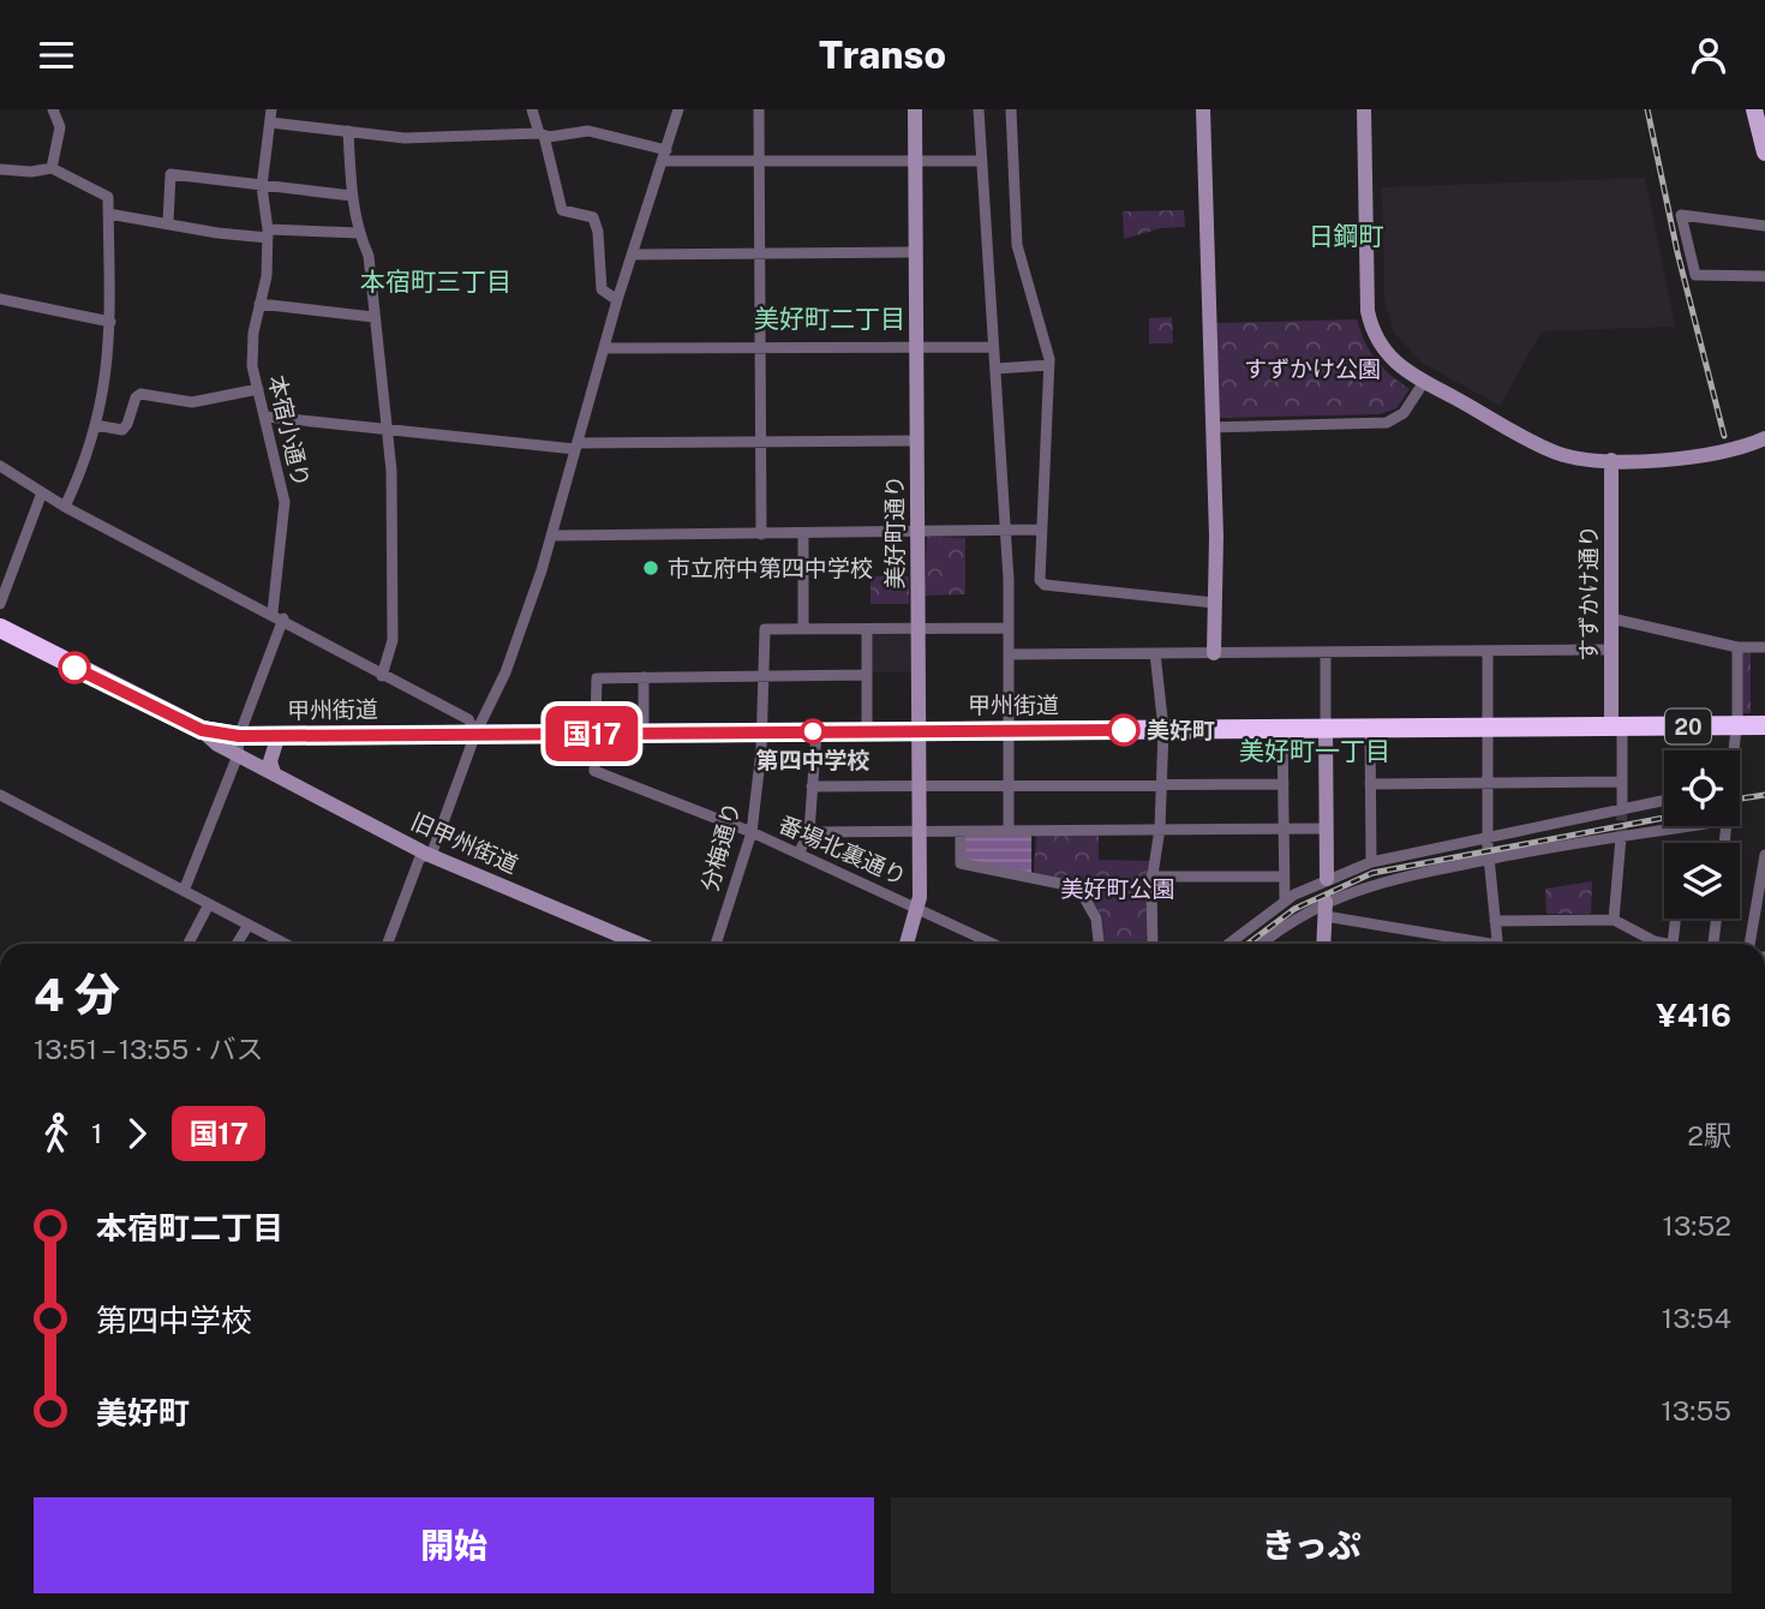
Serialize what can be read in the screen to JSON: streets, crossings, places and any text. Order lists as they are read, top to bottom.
{
  "streets": {
    "highway": ["甲州街道", "20"],
    "street": [
      "本宿小通り",
      "美好町通り",
      "すずかけ通り",
      "旧甲州街道",
      "分梅通り",
      "番場北裏通り"
    ]
  },
  "crossings": [
    ["本宿小通り", "20"],
    ["本宿小通り", "旧甲州街道"],
    ["美好町通り", "甲州街道"],
    ["美好町通り", "番場北裏通り"],
    ["すずかけ通り", "甲州街道"],
    ["甲州街道", "20"],
    ["甲州街道", "分梅通り"],
    ["甲州街道", "番場北裏通り"],
    ["20", "旧甲州街道"],
    ["分梅通り", "番場北裏通り"]
  ],
  "districts": [
    "日鋼町",
    "本宿町三丁目",
    "美好町二丁目",
    "美好町一丁目"
  ],
  "parks": ["すずかけ公園", "美好町公園"],
  "places": ["市立府中第四中学校", "美好町", "第四中学校"],
  "lines": ["bus line 国17"],
  "page": {
    "header": "Transo",
    "on_map": "国17",
    "heading": ["4 分", "13:51 – 13:55 · バス", "¥416"],
    "legs": ["1", "国17", "2駅"],
    "list": [
      {
        "name": "本宿町二丁目",
        "value": "13:52"
      },
      {
        "name": "第四中学校",
        "value": "13:54"
      },
      {
        "name": "美好町",
        "value": "13:55"
      }
    ],
    "buttons": ["開始", "きっぷ"]
  }
}
